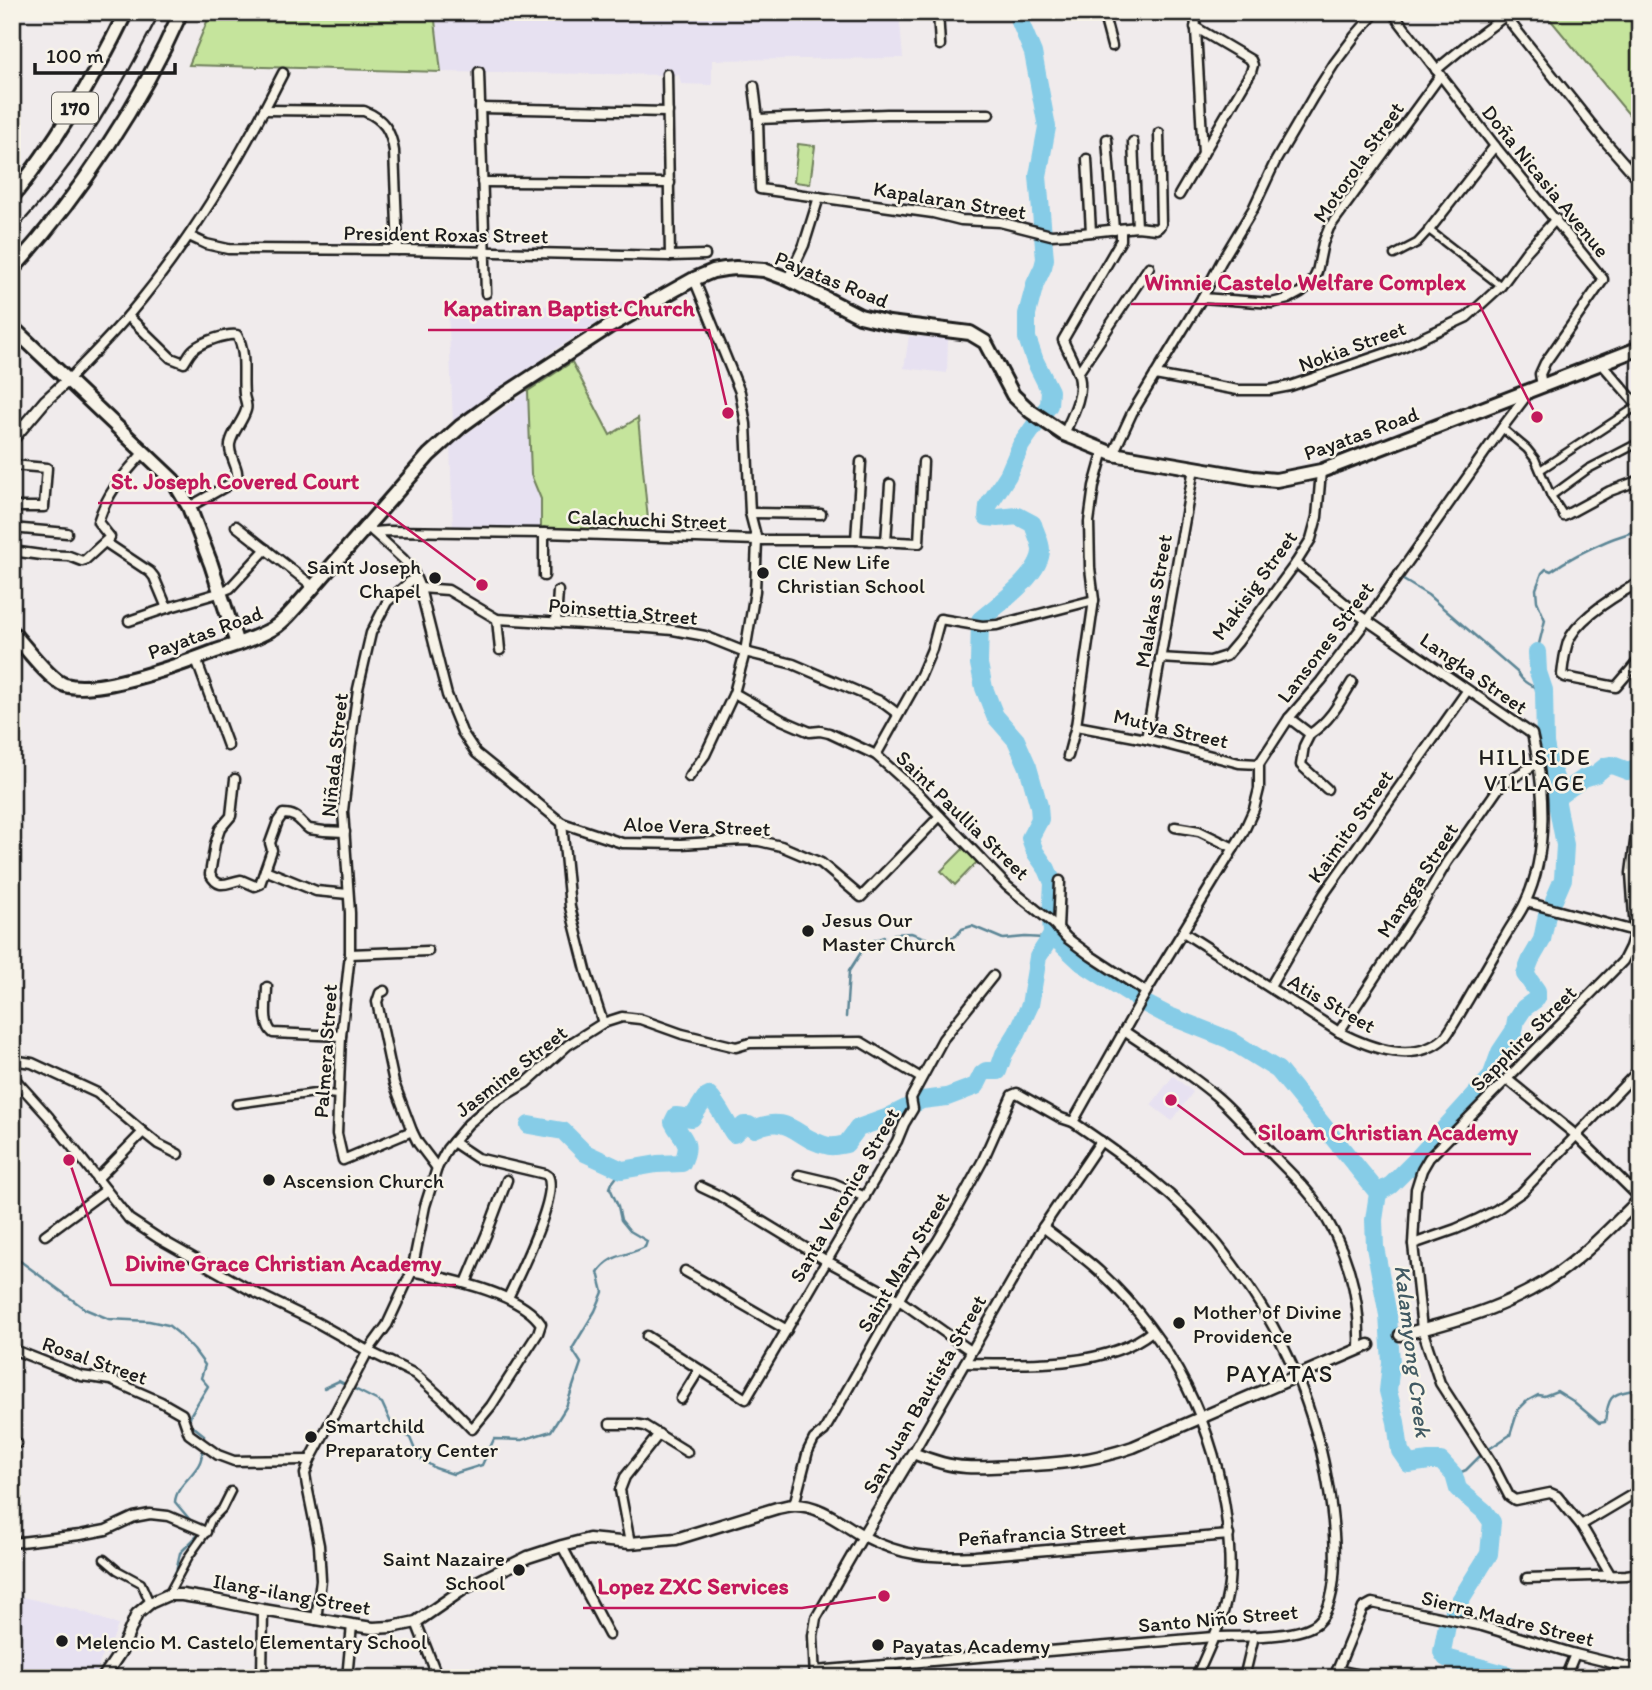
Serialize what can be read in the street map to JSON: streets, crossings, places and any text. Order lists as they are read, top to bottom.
{
  "streets": {
    "main road": ["170", "Payatas Road"],
    "street": [
      "Motorola Street",
      "Doña Nicasia Avenue",
      "Kapalaran Street",
      "President Roxas Street",
      "Nokia Street",
      "Calachuchi Street",
      "Makisig Street",
      "Malakas Street",
      "Poinsettia Street",
      "Lansones Street",
      "Langka Street",
      "Mutya Street",
      "Niñada Street",
      "Saint Paullia Street",
      "Aloe Vera Street",
      "Kaimito Street",
      "Mangga Street",
      "Atis Street",
      "Sapphire Street",
      "Palmera Street",
      "Jasmine Street",
      "Santa Veronica Street",
      "Saint Mary Street",
      "Rosal Street",
      "San Juan Bautista Street",
      "Peñafrancia Street",
      "Ilang-ilang Street",
      "Santo Niño Street",
      "Sierra Madre Street"
    ]
  },
  "crossings": [
    ["Motorola Street", "Doña Nicasia Avenue"],
    ["Doña Nicasia Avenue", "Payatas Road"],
    ["Doña Nicasia Avenue", "Nokia Street"],
    ["Doña Nicasia Avenue", "Lansones Street"],
    ["Payatas Road", "Calachuchi Street"],
    ["Payatas Road", "Makisig Street"],
    ["Payatas Road", "Malakas Street"],
    ["Payatas Road", "Lansones Street"],
    ["Makisig Street", "Malakas Street"],
    ["Makisig Street", "Langka Street"],
    ["Malakas Street", "Mutya Street"],
    ["Lansones Street", "Langka Street"],
    ["Lansones Street", "Mutya Street"],
    ["Lansones Street", "Saint Paullia Street"],
    ["Lansones Street", "Atis Street"],
    ["Lansones Street", "Saint Mary Street"],
    ["Lansones Street", "Santo Niño Street"],
    ["Langka Street", "Kaimito Street"],
    ["Langka Street", "Mangga Street"],
    ["Langka Street", "Atis Street"],
    ["Niñada Street", "Palmera Street"],
    ["Saint Paullia Street", "Aloe Vera Street"],
    ["Kaimito Street", "Atis Street"],
    ["Mangga Street", "Atis Street"],
    ["Jasmine Street", "Santa Veronica Street"],
    ["Jasmine Street", "Rosal Street"],
    ["Jasmine Street", "Ilang-ilang Street"],
    ["Saint Mary Street", "Ilang-ilang Street"],
    ["Saint Mary Street", "Santo Niño Street"],
    ["San Juan Bautista Street", "Peñafrancia Street"],
    ["San Juan Bautista Street", "Santo Niño Street"]
  ],
  "districts": ["HILLSIDE VILLAGE", "PAYATAS"],
  "water": ["Kalamyong Creek"],
  "places": [
    "Kapatiran Baptist Church",
    "Winnie Castelo Welfare Complex",
    "ClE New Life Christian School",
    "Saint Joseph Chapel",
    "St. Joseph Covered Court",
    "Jesus Our Master Church",
    "Siloam Christian Academy",
    "Divine Grace Christian Academy",
    "Ascension Church",
    "Mother of Divine Providence",
    "Smartchild Preparatory Center",
    "Saint Nazaire School",
    "Lopez ZXC Services",
    "Melencio M. Castelo Elementary School",
    "Payatas Academy"
  ],
  "scale_bar": "100 m"
}
